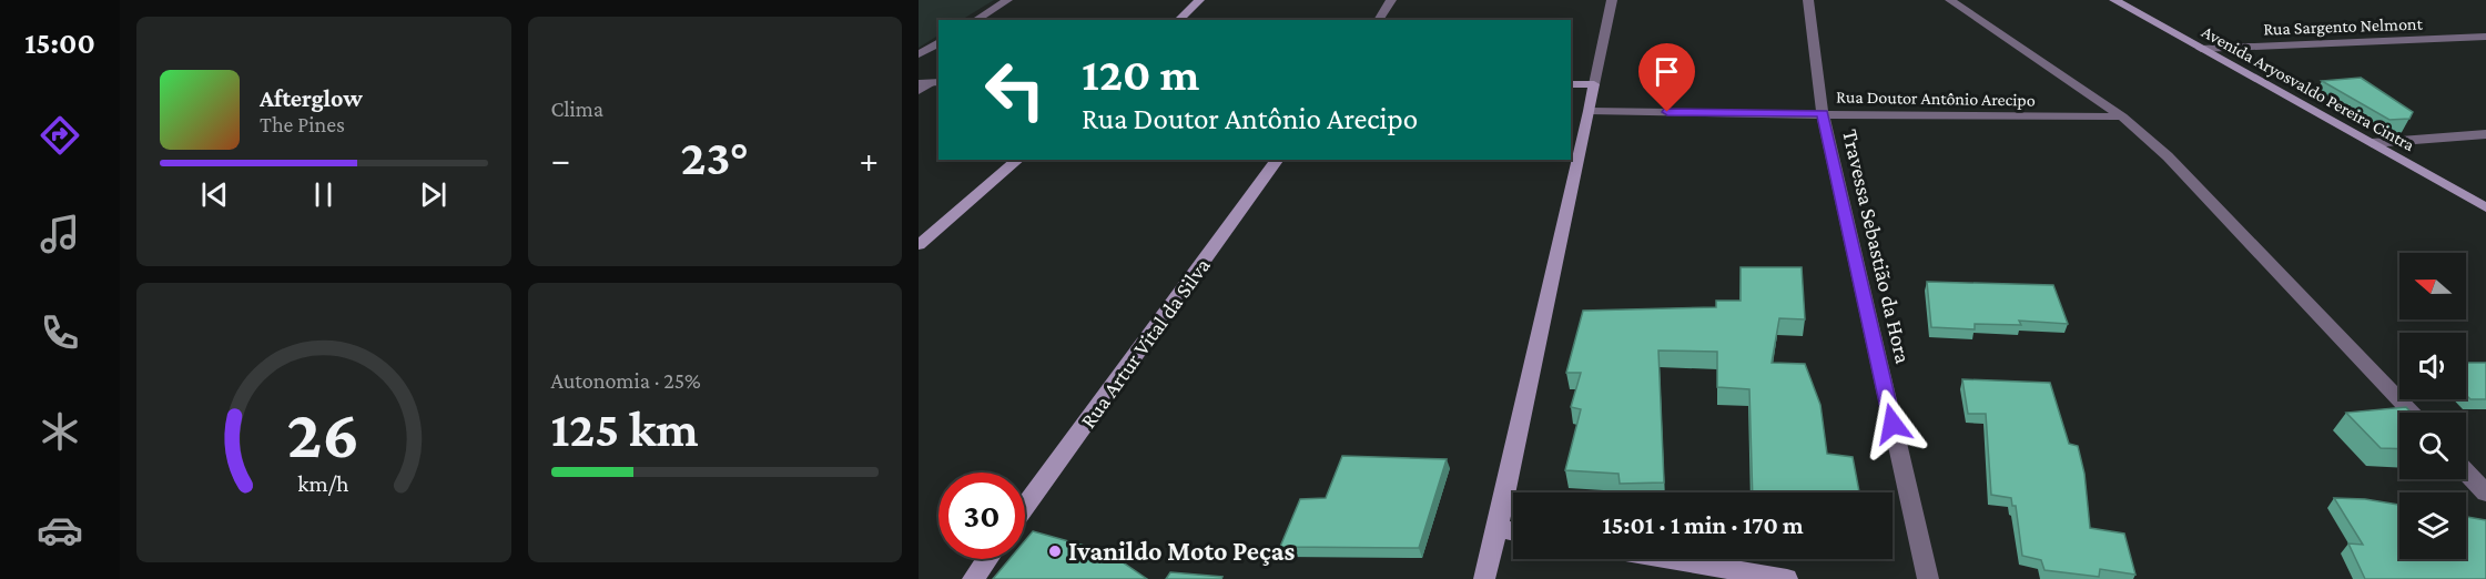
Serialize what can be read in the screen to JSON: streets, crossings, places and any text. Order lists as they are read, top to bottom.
{
  "streets": {
    "street": [
      "Rua Sargento Nelmont",
      "Avenida Aryosvaldo Pereira Cintra",
      "Rua Doutor Antônio Arecipo",
      "Travessa Sebastião da Hora",
      "Rua Artur Vital da Silva"
    ]
  },
  "crossings": [
    ["Rua Sargento Nelmont", "Avenida Aryosvaldo Pereira Cintra"],
    ["Rua Doutor Antônio Arecipo", "Travessa Sebastião da Hora"]
  ],
  "places": ["Ivanildo Moto Peças"],
  "north": "left",
  "page": {
    "tabs": "15:00",
    "tile": [
      "Clima",
      ["Autonomia · 25%", "125 km"]
    ],
    "turn": ["120 m", "Rua Doutor Antônio Arecipo"],
    "song": ["Afterglow", "The Pines"],
    "heat": ["−", "23°", "+"],
    "limit": "30",
    "trip": "15:01 · 1 min · 170 m",
    "gauge": ["26", "km/h"]
  }
}
